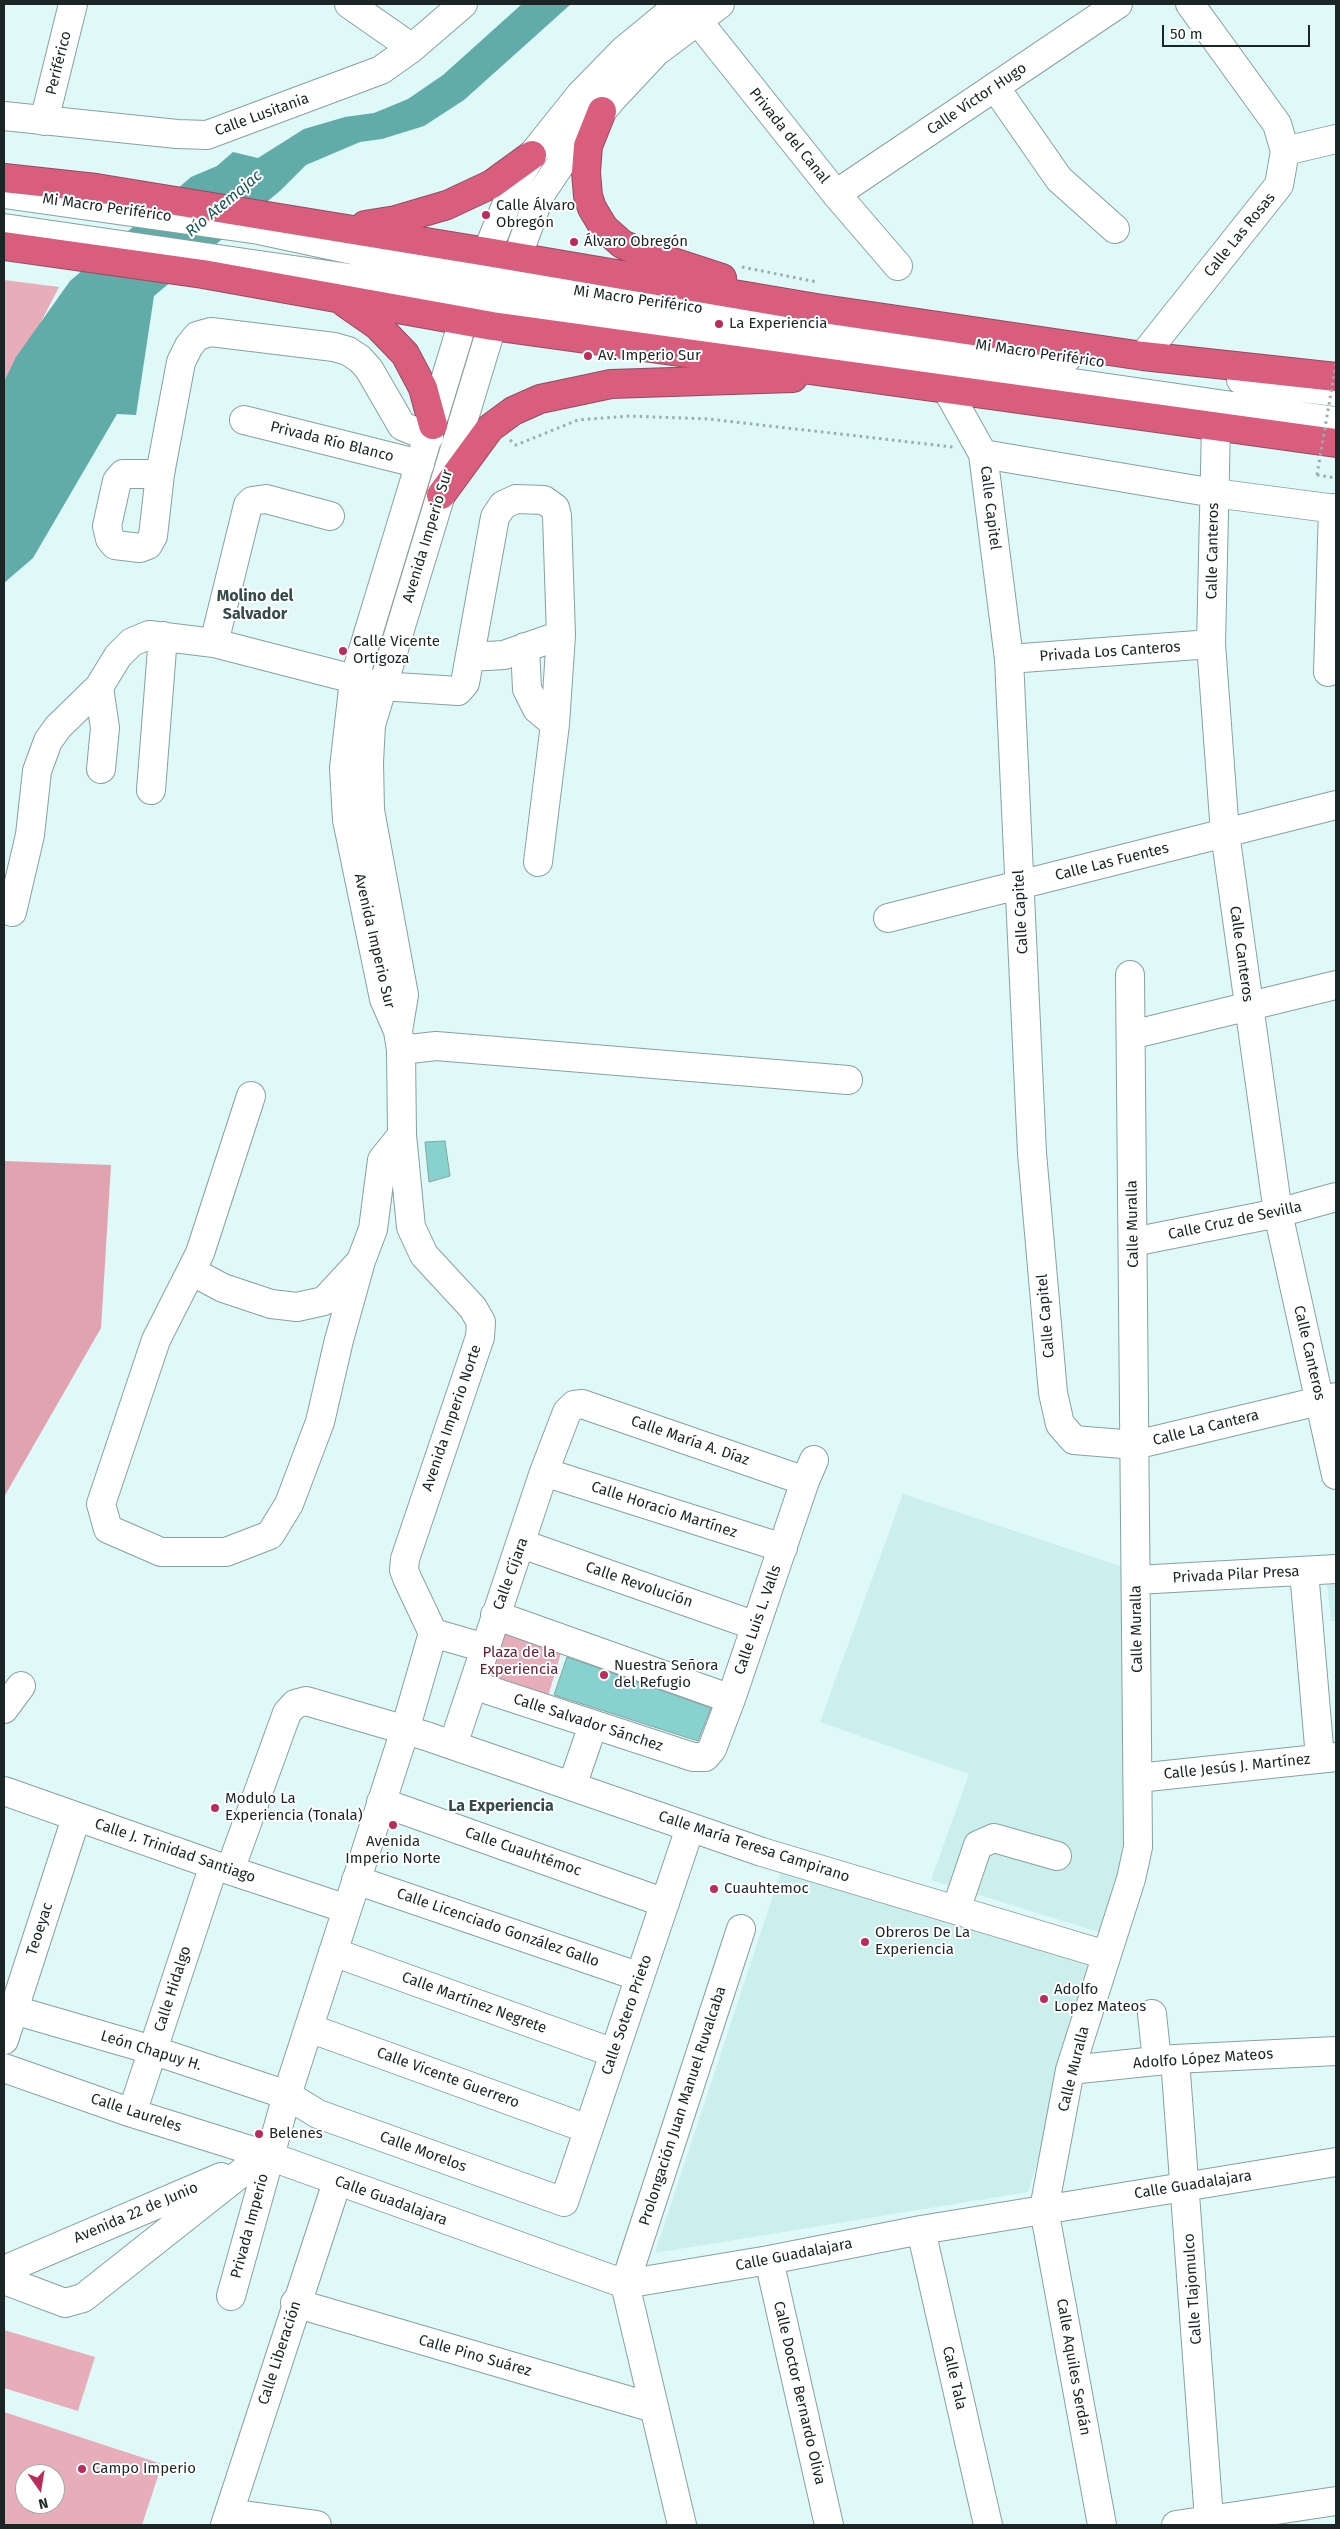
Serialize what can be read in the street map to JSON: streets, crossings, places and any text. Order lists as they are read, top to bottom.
{
  "streets": {
    "street": [
      "Periférico",
      "Calle Víctor Hugo",
      "Calle Lusitania",
      "Privada del Canal",
      "Mi Macro Periférico",
      "Calle Las Rosas",
      "Privada Río Blanco",
      "Calle Capitel",
      "Avenida Imperio Sur",
      "Calle Canteros",
      "Privada Los Canteros",
      "Calle Las Fuentes",
      "Calle Cruz de Sevilla",
      "Calle Muralla",
      "Avenida Imperio Norte",
      "Calle La Cantera",
      "Calle María A. Díaz",
      "Calle Horacio Martínez",
      "Calle Cíjara",
      "Privada Pilar Presa",
      "Calle Revolución",
      "Calle Luis L. Valls",
      "Calle Salvador Sánchez",
      "Calle Jesús J. Martínez",
      "Calle María Teresa Campirano",
      "Calle J. Trinidad Santiago",
      "Calle Cuauhtémoc",
      "Calle Licenciado González Gallo",
      "Teoeyac",
      "Calle Hidalgo",
      "Calle Martínez Negrete",
      "Calle Sotero Prieto",
      "León Chapuy H.",
      "Adolfo López Mateos",
      "Calle Vicente Guerrero",
      "Prolongación Juan Manuel Ruvalcaba",
      "Calle Laureles",
      "Calle Morelos",
      "Calle Guadalajara",
      "Avenida 22 de Junio",
      "Privada Imperio",
      "Calle Tlajomulco",
      "Calle Liberación",
      "Calle Pino Suárez",
      "Calle Aquiles Serdán",
      "Calle Tala",
      "Calle Doctor Bernardo Oliva"
    ]
  },
  "crossings": [
    ["Periférico", "Calle Lusitania"],
    ["Calle Víctor Hugo", "Privada del Canal"],
    ["Privada Río Blanco", "Avenida Imperio Sur"],
    ["Calle Capitel", "Privada Los Canteros"],
    ["Calle Capitel", "Calle Las Fuentes"],
    ["Calle Capitel", "Calle La Cantera"],
    ["Avenida Imperio Sur", "Avenida Imperio Norte"],
    ["Calle Canteros", "Privada Los Canteros"],
    ["Calle Canteros", "Calle Las Fuentes"],
    ["Calle Canteros", "Calle Cruz de Sevilla"],
    ["Calle Canteros", "Calle La Cantera"],
    ["Calle Cruz de Sevilla", "Calle Muralla"],
    ["Calle Muralla", "Calle La Cantera"],
    ["Calle Muralla", "Privada Pilar Presa"],
    ["Calle Muralla", "Calle Jesús J. Martínez"],
    ["Calle Muralla", "Calle María Teresa Campirano"],
    ["Calle Muralla", "Adolfo López Mateos"],
    ["Calle Muralla", "Calle Guadalajara"],
    ["Calle Muralla", "Calle Aquiles Serdán"],
    ["Calle María A. Díaz", "Calle Cíjara"],
    ["Calle María A. Díaz", "Calle Luis L. Valls"],
    ["Calle Horacio Martínez", "Calle Cíjara"],
    ["Calle Horacio Martínez", "Calle Luis L. Valls"],
    ["Calle Cíjara", "Calle Revolución"],
    ["Calle Cíjara", "Calle Salvador Sánchez"],
    ["Calle Cíjara", "Calle María Teresa Campirano"],
    ["Calle Revolución", "Calle Luis L. Valls"],
    ["Calle Luis L. Valls", "Calle Salvador Sánchez"],
    ["Calle María Teresa Campirano", "Calle Hidalgo"],
    ["Calle María Teresa Campirano", "Calle Sotero Prieto"],
    ["Calle J. Trinidad Santiago", "Teoeyac"],
    ["Calle J. Trinidad Santiago", "Calle Hidalgo"],
    ["Calle Cuauhtémoc", "Calle Sotero Prieto"],
    ["Calle Licenciado González Gallo", "Calle Sotero Prieto"],
    ["Teoeyac", "León Chapuy H."],
    ["Calle Hidalgo", "León Chapuy H."],
    ["Calle Hidalgo", "Calle Laureles"],
    ["Calle Martínez Negrete", "Calle Sotero Prieto"],
    ["Calle Sotero Prieto", "Calle Vicente Guerrero"],
    ["Calle Sotero Prieto", "Calle Morelos"],
    ["León Chapuy H.", "Calle Morelos"],
    ["Adolfo López Mateos", "Calle Tlajomulco"],
    ["Prolongación Juan Manuel Ruvalcaba", "Calle Guadalajara"],
    ["Calle Laureles", "Calle Guadalajara"],
    ["Calle Laureles", "Avenida 22 de Junio"],
    ["Calle Laureles", "Privada Imperio"],
    ["Calle Guadalajara", "Avenida 22 de Junio"],
    ["Calle Guadalajara", "Privada Imperio"],
    ["Calle Guadalajara", "Calle Tlajomulco"],
    ["Calle Guadalajara", "Calle Liberación"],
    ["Calle Guadalajara", "Calle Aquiles Serdán"],
    ["Calle Guadalajara", "Calle Tala"],
    ["Calle Guadalajara", "Calle Doctor Bernardo Oliva"],
    ["Avenida 22 de Junio", "Privada Imperio"],
    ["Calle Liberación", "Calle Pino Suárez"]
  ],
  "districts": ["Molino del Salvador", "La Experiencia"],
  "water": ["Río Atemajac"],
  "parks": ["Plaza de la Experiencia"],
  "places": [
    "Calle Álvaro Obregón",
    "Álvaro Obregón",
    "La Experiencia",
    "Av. Imperio Sur",
    "Calle Vicente Ortigoza",
    "Nuestra Señora del Refugio",
    "Modulo La Experiencia (Tonala)",
    "Avenida Imperio Norte",
    "Cuauhtemoc",
    "Obreros De La Experiencia",
    "Adolfo Lopez Mateos",
    "Belenes",
    "Campo Imperio"
  ],
  "scale_bar": "50 m",
  "north": "bottom"
}
